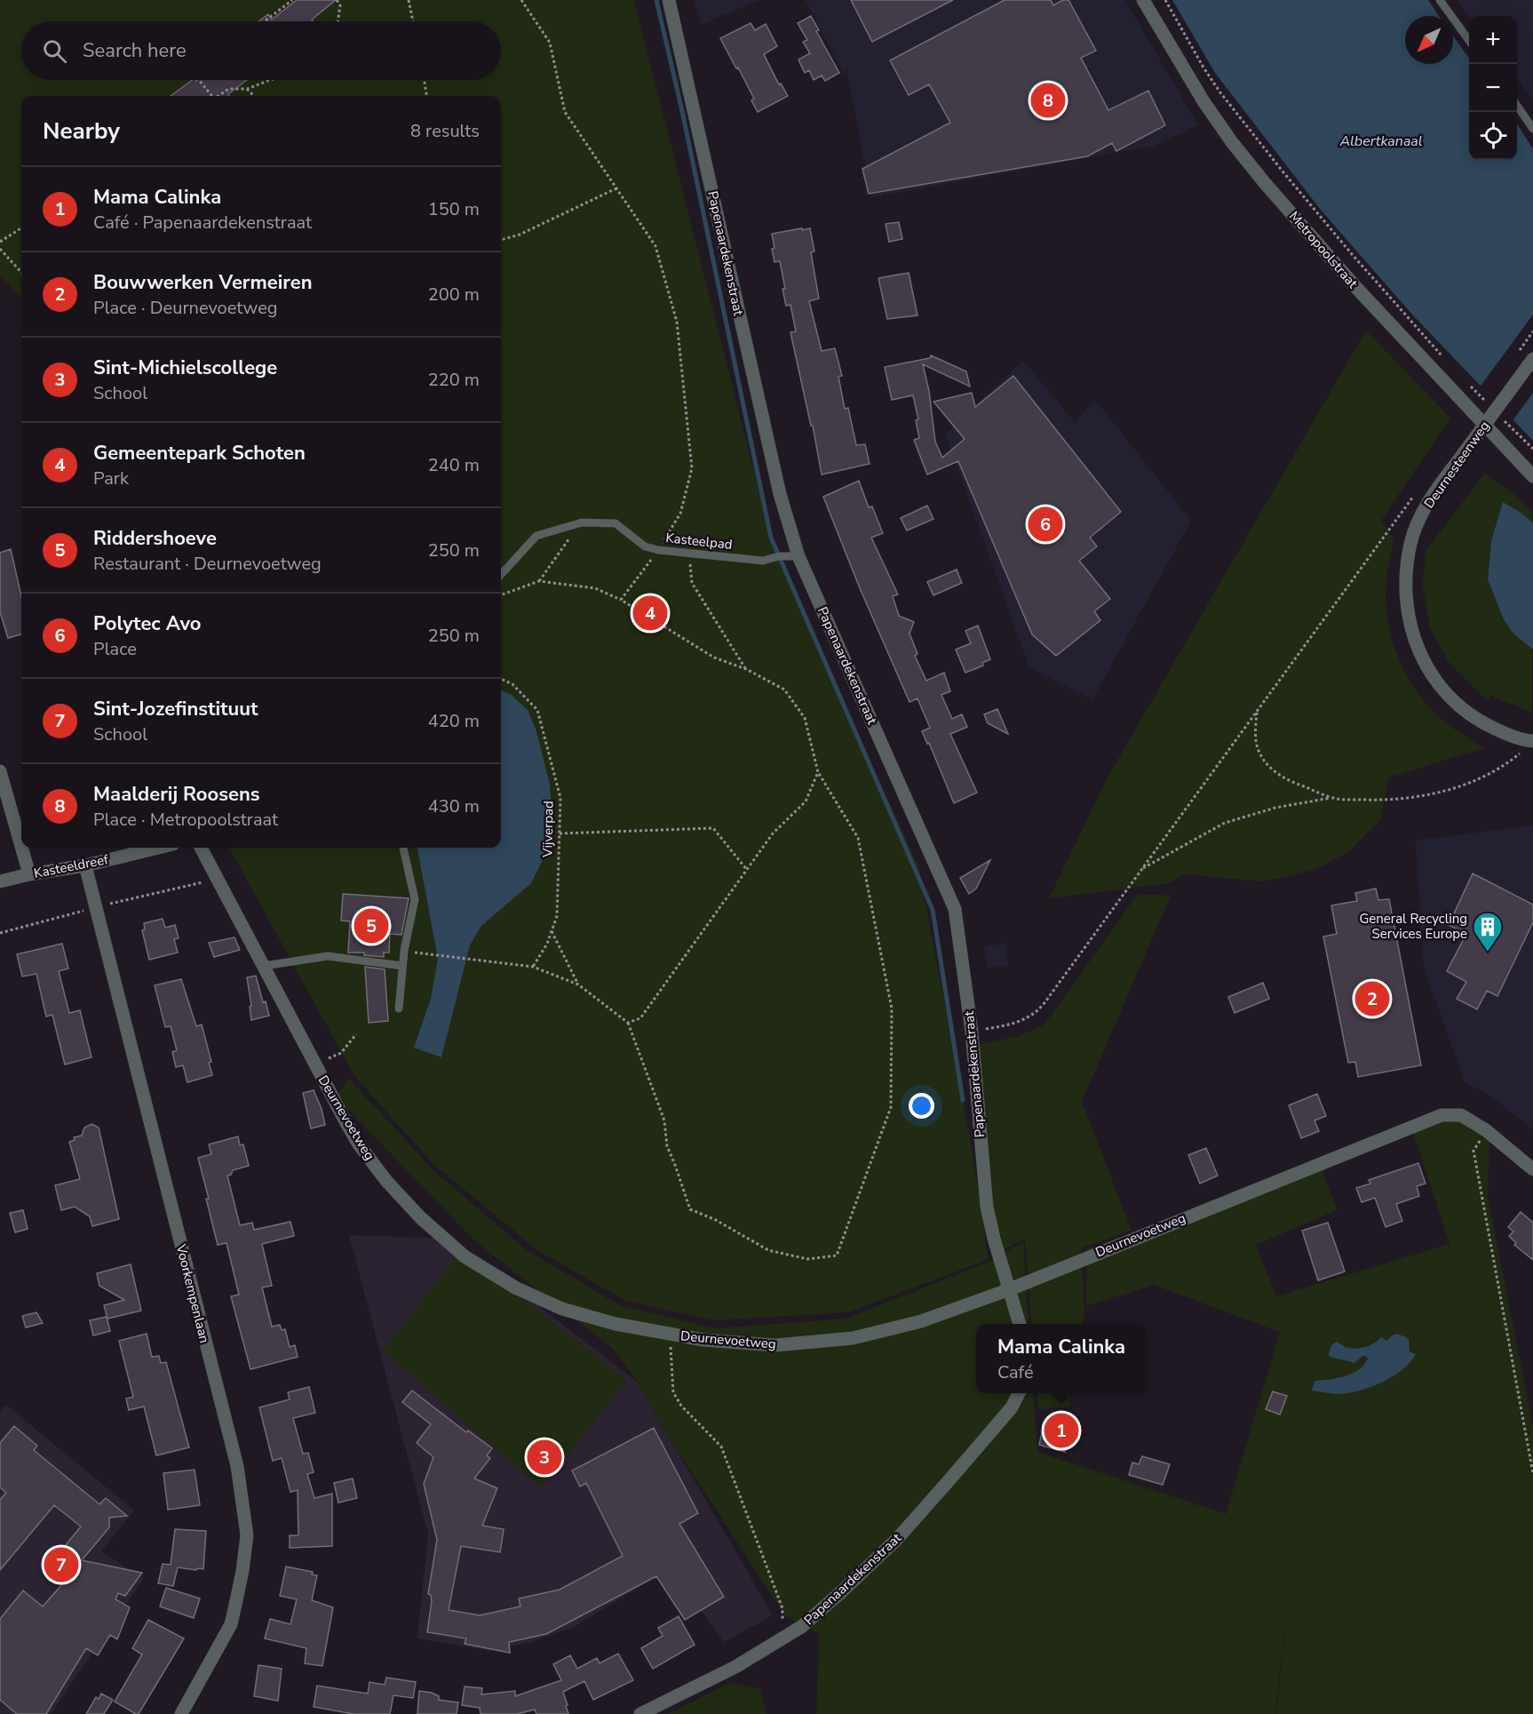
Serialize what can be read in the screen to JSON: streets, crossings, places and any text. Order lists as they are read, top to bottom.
{
  "streets": {
    "street": [
      "Metropoolstraat",
      "Papenaardekenstraat",
      "Deurnesteenweg",
      "Kasteeldreef",
      "Deurnevoetweg",
      "Voorkempenlaan"
    ],
    "lane": ["Kasteelpad"],
    "path": ["Vijverpad"]
  },
  "crossings": [
    ["Papenaardekenstraat", "Kasteelpad"],
    ["Papenaardekenstraat", "Deurnevoetweg"],
    ["Kasteeldreef", "Voorkempenlaan"]
  ],
  "water": ["Albertkanaal"],
  "places": {
    "building": ["General Recycling Services Europe"]
  },
  "north": "bottom left",
  "page": {
    "map_buttons": ["+", "−"],
    "search": "Search here",
    "pins": [
      "8",
      "6",
      "4",
      "5",
      "2",
      "1",
      "3",
      "7"
    ],
    "heading": ["Nearby", "8 results"],
    "list": [
      {
        "mark": "1",
        "name": "Mama Calinka",
        "note": "Café · Papenaardekenstraat",
        "value": "150 m"
      },
      {
        "mark": "2",
        "name": "Bouwwerken Vermeiren",
        "note": "Place · Deurnevoetweg",
        "value": "200 m"
      },
      {
        "mark": "3",
        "name": "Sint-Michielscollege",
        "note": "School",
        "value": "220 m"
      },
      {
        "mark": "4",
        "name": "Gemeentepark Schoten",
        "note": "Park",
        "value": "240 m"
      },
      {
        "mark": "5",
        "name": "Riddershoeve",
        "note": "Restaurant · Deurnevoetweg",
        "value": "250 m"
      },
      {
        "mark": "6",
        "name": "Polytec Avo",
        "note": "Place",
        "value": "250 m"
      },
      {
        "mark": "7",
        "name": "Sint-Jozefinstituut",
        "note": "School",
        "value": "420 m"
      },
      {
        "mark": "8",
        "name": "Maalderij Roosens",
        "note": "Place · Metropoolstraat",
        "value": "430 m"
      }
    ],
    "popup": ["Mama Calinka", "Café"]
  }
}
